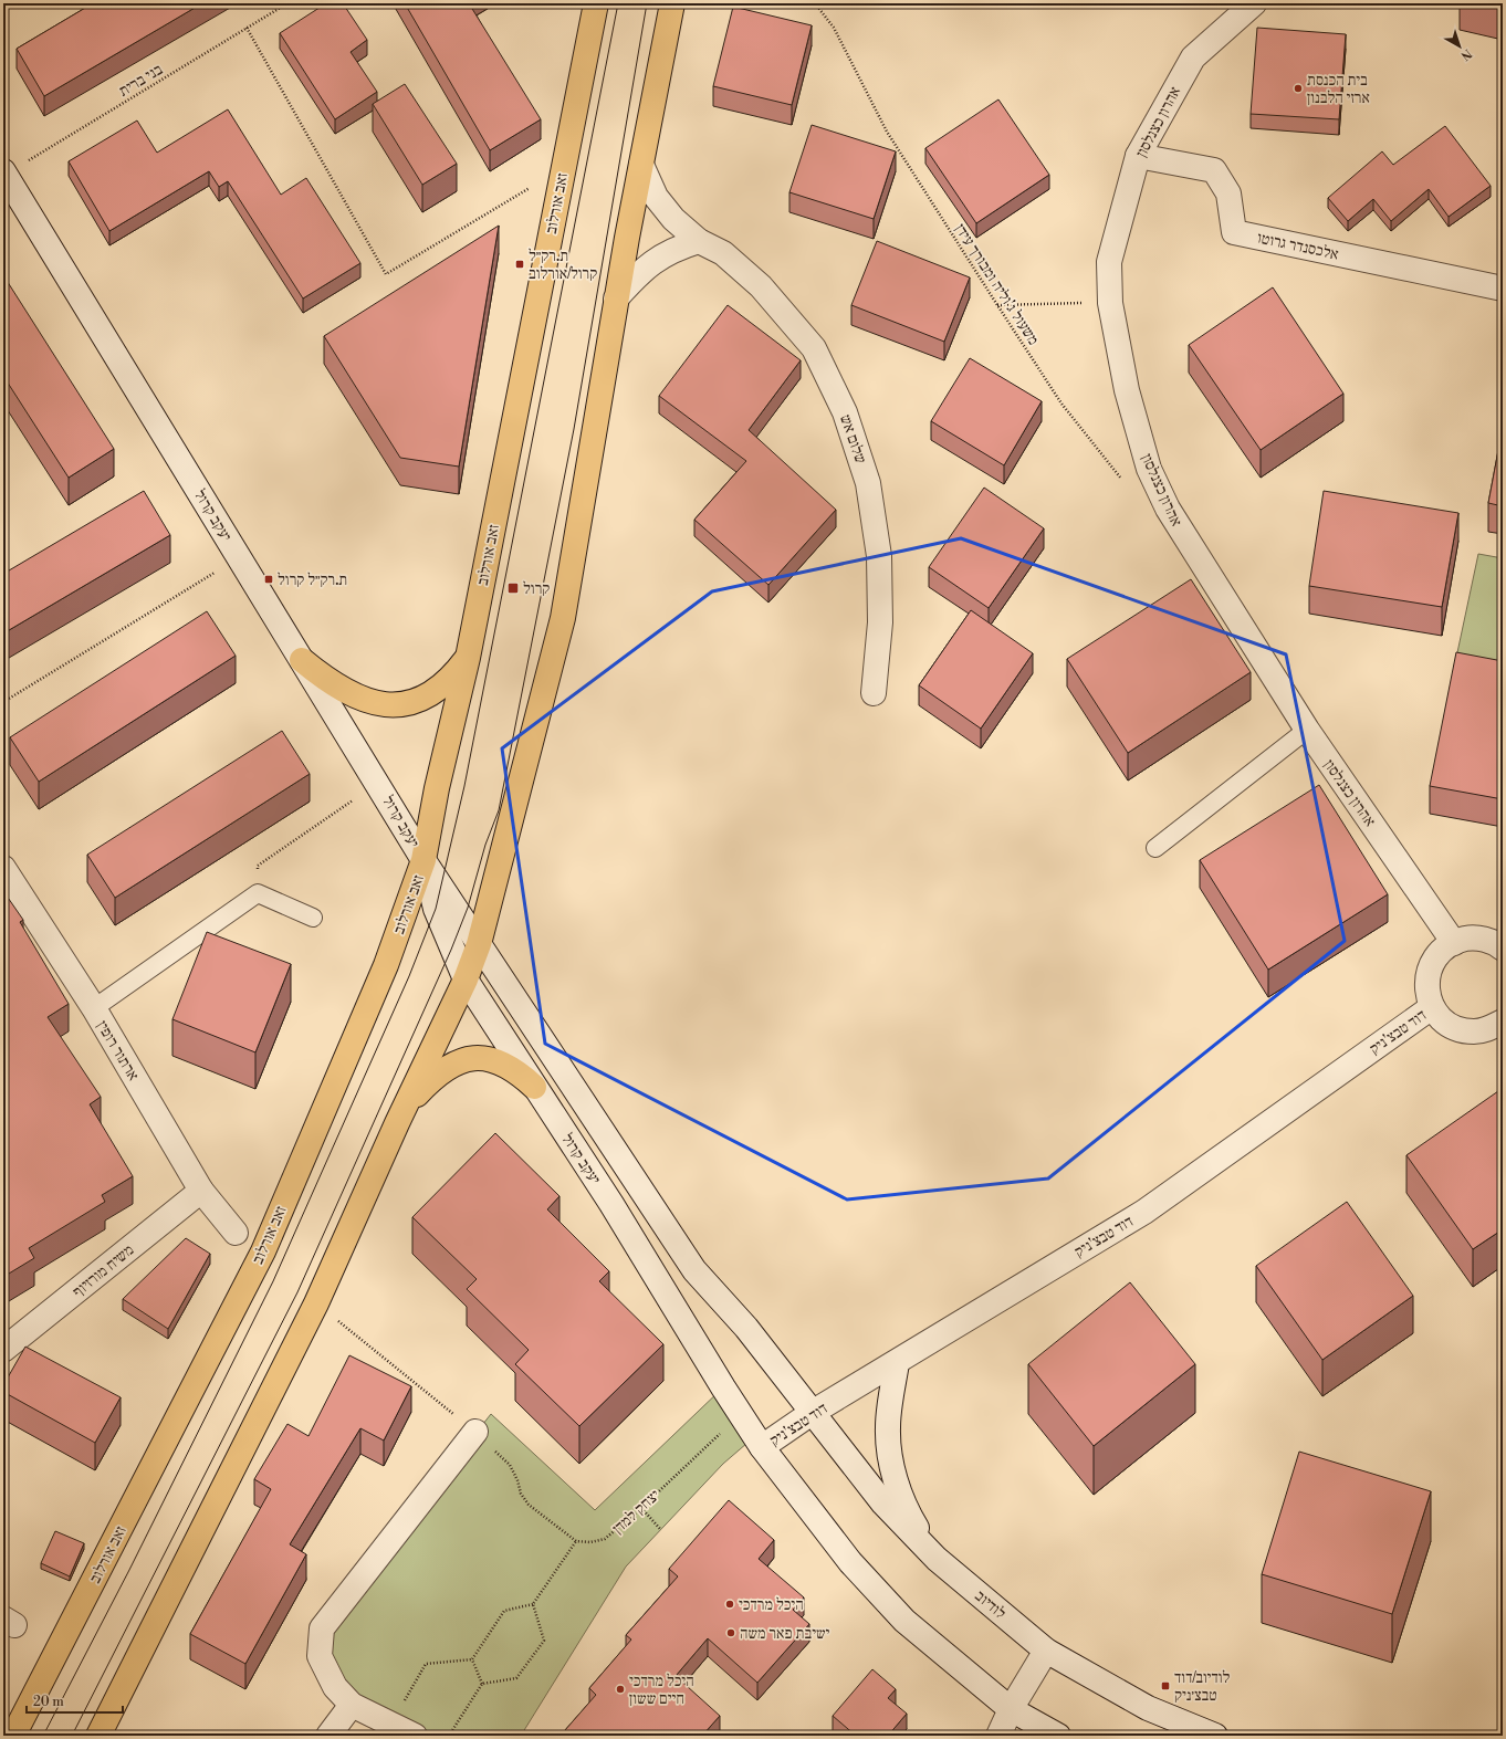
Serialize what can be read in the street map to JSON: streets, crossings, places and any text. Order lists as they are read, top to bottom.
{
  "streets": {
    "main road": ["זאב אורלוב"],
    "street": [
      "אהרון כצנלסון",
      "אלכסנדר גרוטו",
      "שלום אש",
      "יעקב קרול",
      "דוד טבצ'ניק",
      "ארתור רופין",
      "משיח מורזיוף",
      "לודיוב"
    ],
    "path": ["בני ברית", "משעול ג'וליה ומבורך עידן", "יצחק למדן"]
  },
  "crossings": [
    ["בני ברית", "יעקב קרול"],
    ["אהרון כצנלסון", "אלכסנדר גרוטו"],
    ["זאב אורלוב", "יעקב קרול"],
    ["יעקב קרול", "דוד טבצ'ניק"],
    ["יעקב קרול", "יצחק למדן"],
    ["יעקב קרול", "לודיוב"],
    ["דוד טבצ'ניק", "לודיוב"],
    ["ארתור רופין", "משיח מורזיוף"]
  ],
  "places": {
    "other": [
      "בית הכנסת ארזי הלבנון",
      "היכל מרדכי",
      "ישיבת פאר משה",
      "היכל מרדכי חיים ששון"
    ],
    "transit": [
      "ת.רק״ל קרול/אורלוב",
      "ת.רק״ל קרול",
      "קרול",
      "לודיוב/דוד טבצ׳ניק"
    ]
  },
  "scale_bar": "20 m",
  "north": "bottom right"
}
